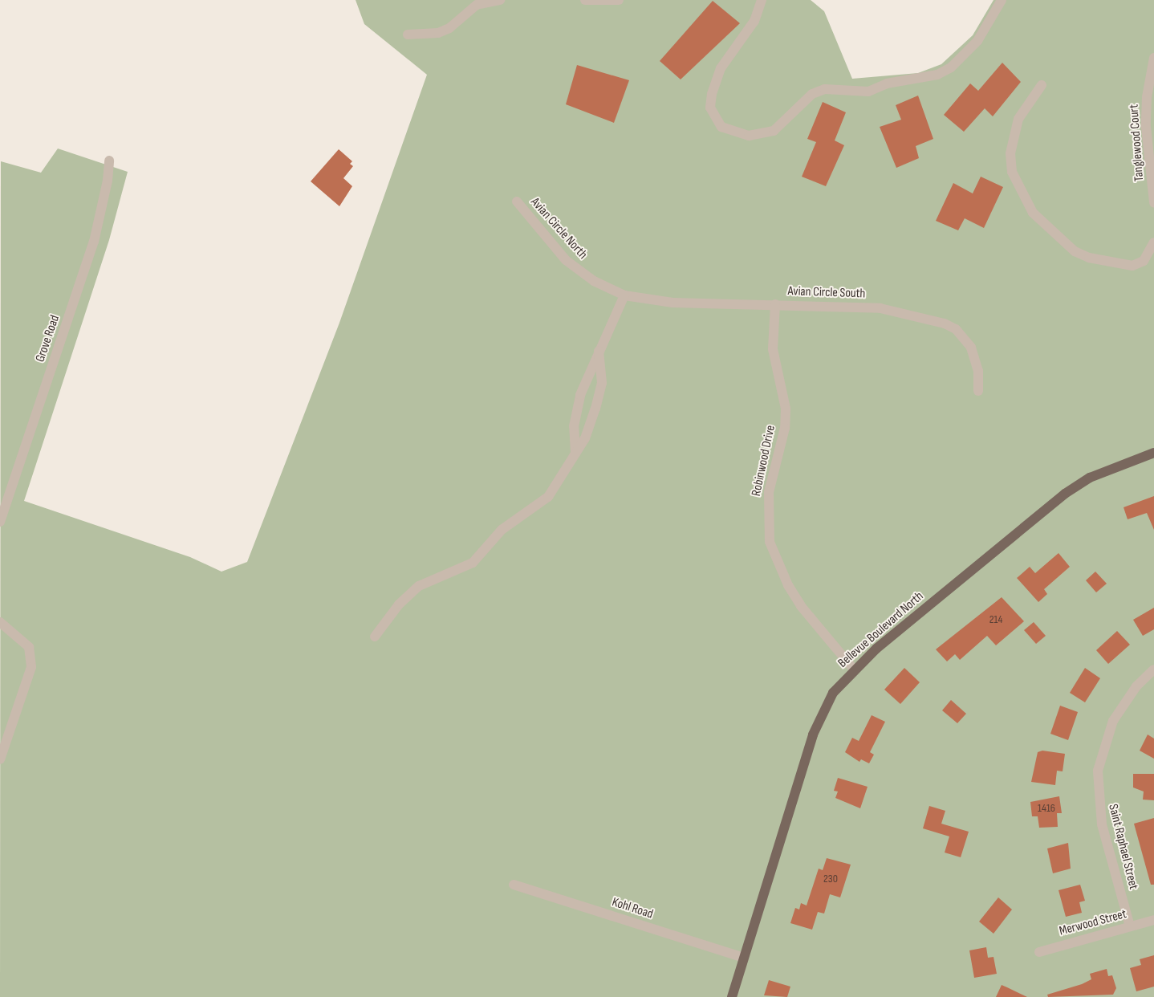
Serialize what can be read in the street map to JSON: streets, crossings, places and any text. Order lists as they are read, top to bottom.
{
  "streets": {
    "main road": ["Bellevue Boulevard North"],
    "street": [
      "Tanglewood Court",
      "Avian Circle North",
      "Avian Circle South",
      "Grove Road",
      "Robinwood Drive",
      "Saint Raphael Street",
      "Kohl Road",
      "Merwood Street"
    ]
  },
  "crossings": [
    ["Avian Circle North", "Avian Circle South"],
    ["Avian Circle South", "Robinwood Drive"],
    ["Robinwood Drive", "Bellevue Boulevard North"],
    ["Bellevue Boulevard North", "Kohl Road"],
    ["Saint Raphael Street", "Merwood Street"]
  ],
  "house_numbers": ["214", "1416", "230"]
}
